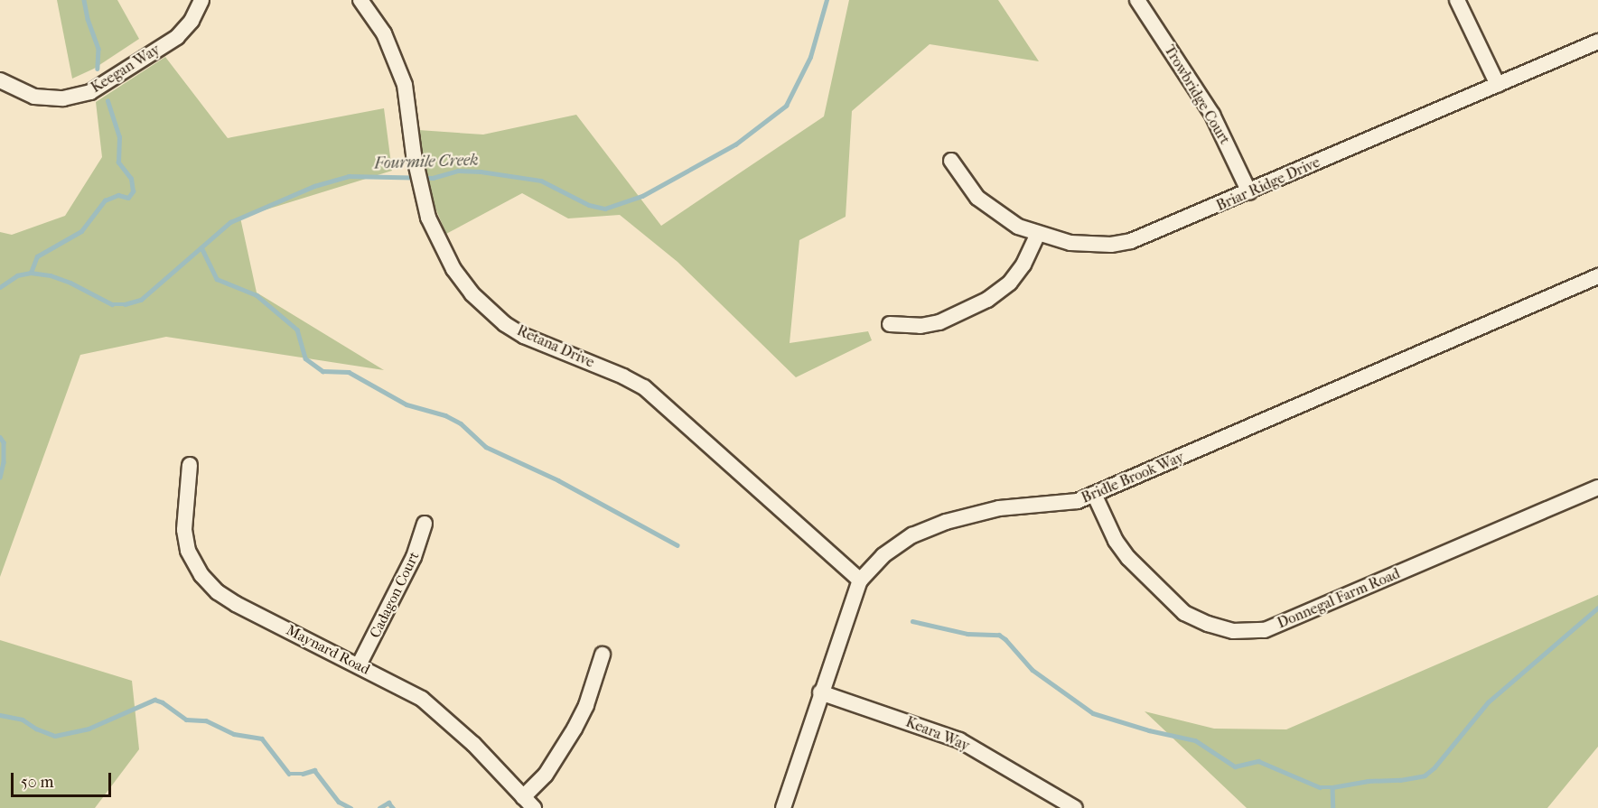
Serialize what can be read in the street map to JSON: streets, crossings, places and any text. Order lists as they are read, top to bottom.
{
  "streets": {
    "street": [
      "Keegan Way",
      "Trowbridge Court",
      "Briar Ridge Drive",
      "Retana Drive",
      "Bridle Brook Way",
      "Cadagon Court",
      "Donnegal Farm Road",
      "Maynard Road",
      "Keara Way"
    ]
  },
  "crossings": [
    ["Trowbridge Court", "Briar Ridge Drive"],
    ["Retana Drive", "Bridle Brook Way"],
    ["Bridle Brook Way", "Donnegal Farm Road"],
    ["Bridle Brook Way", "Keara Way"],
    ["Cadagon Court", "Maynard Road"]
  ],
  "water": ["Fourmile Creek"],
  "scale_bar": "50 m"
}
